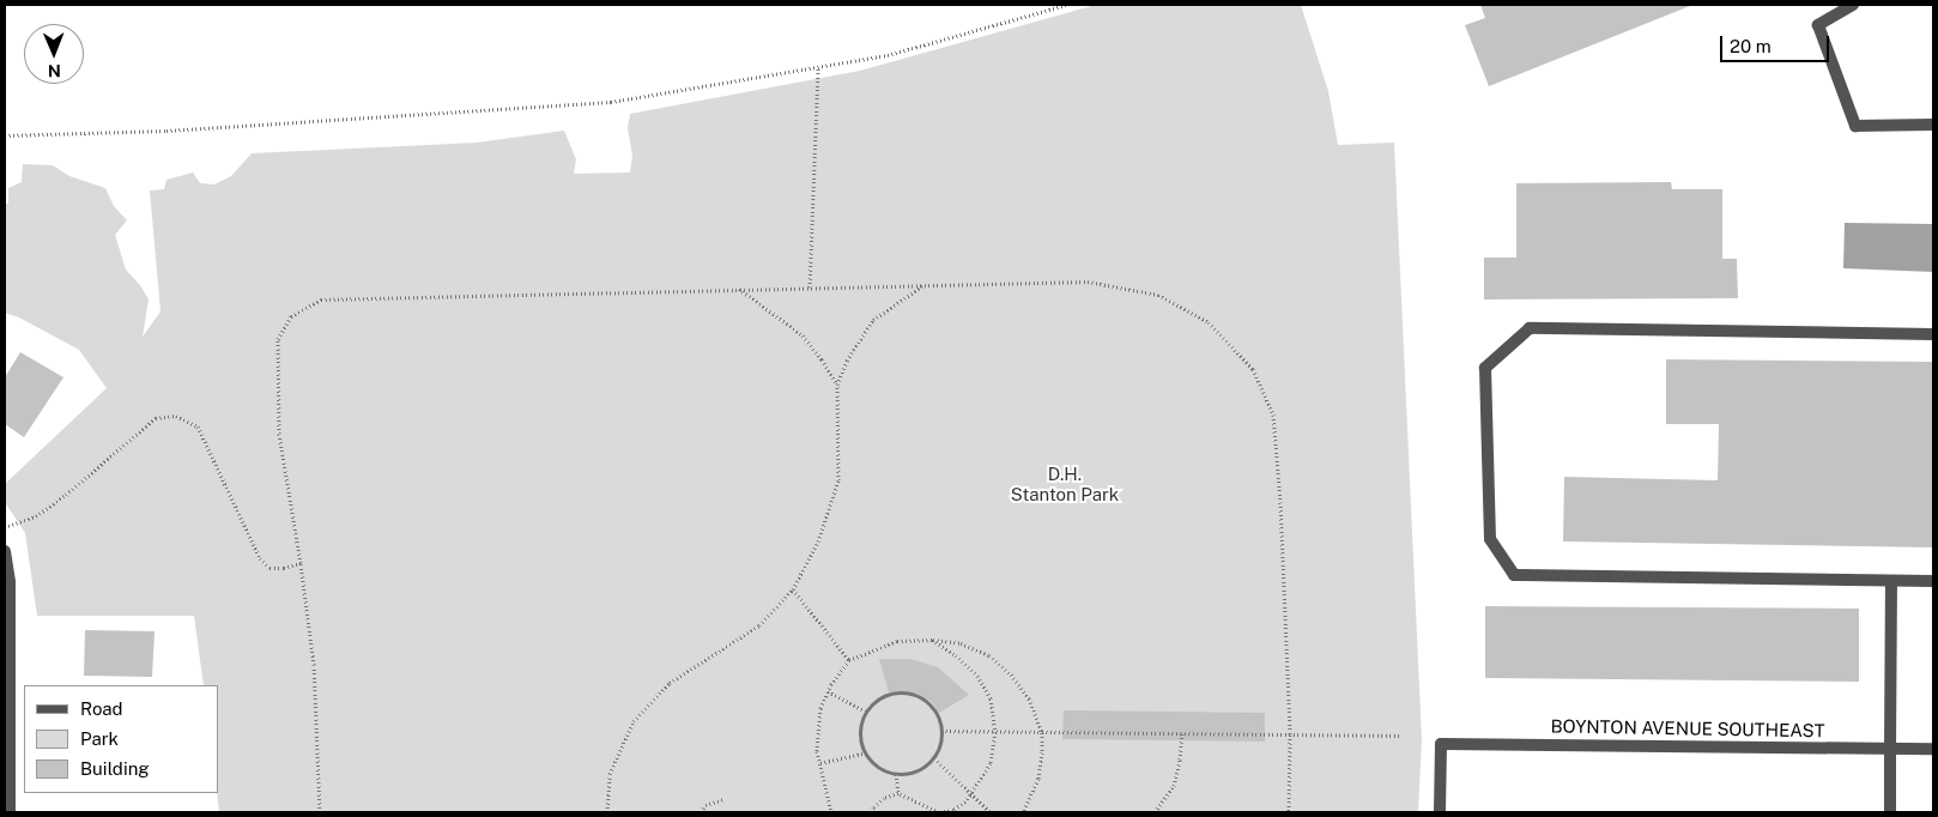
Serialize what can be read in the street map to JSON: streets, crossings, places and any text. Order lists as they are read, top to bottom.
{
  "streets": {
    "street": ["BOYNTON AVENUE SOUTHEAST"]
  },
  "parks": ["D.H. Stanton Park"],
  "legend": ["Road", "Park", "Building"],
  "scale_bar": "20 m",
  "north": "bottom"
}
